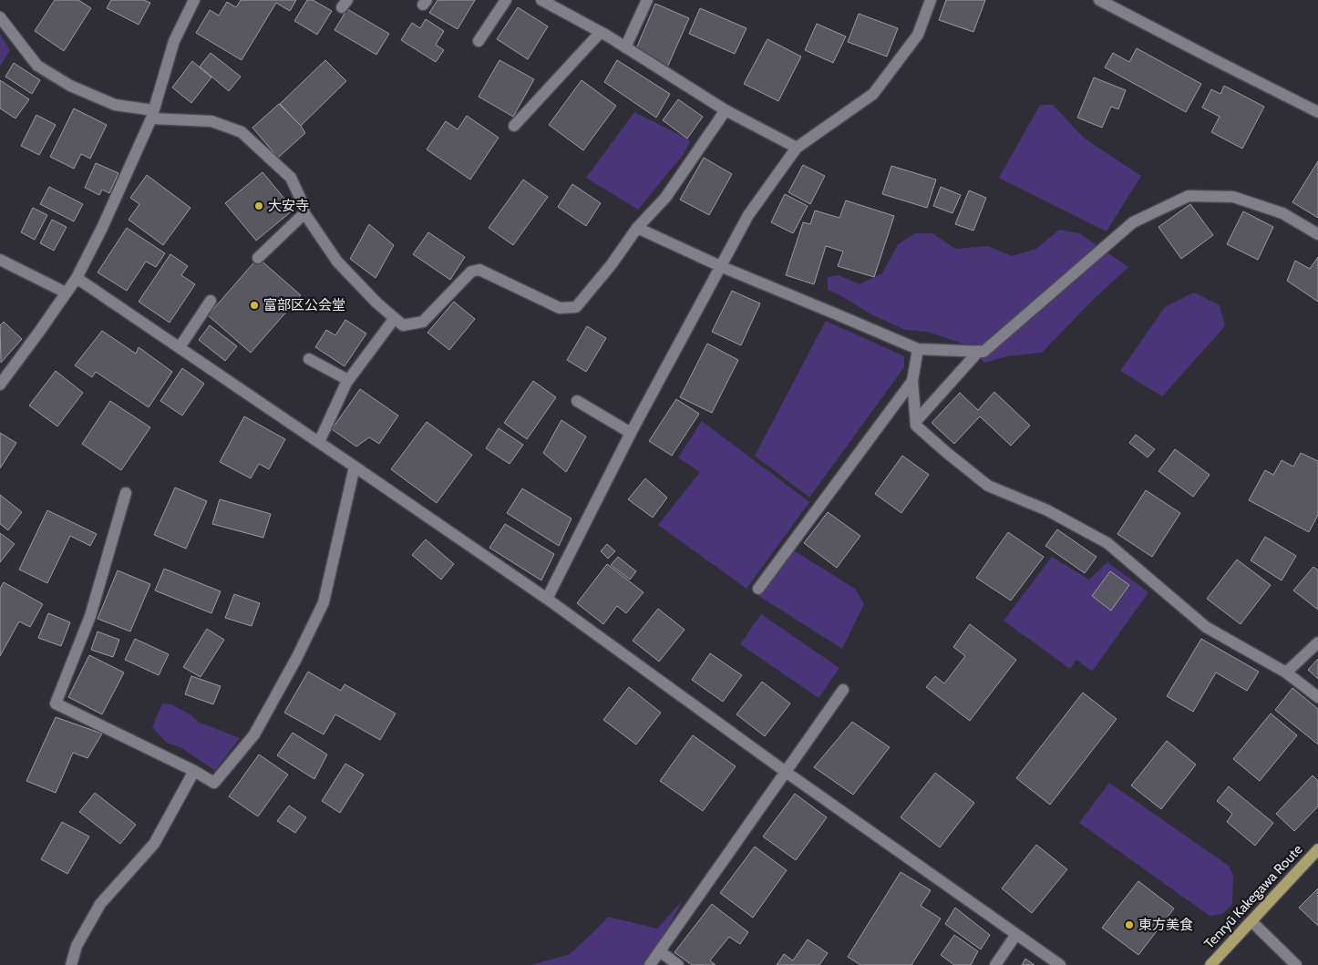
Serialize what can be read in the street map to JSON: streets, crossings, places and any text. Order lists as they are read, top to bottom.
{
  "streets": {
    "main road": ["Tenryū Kakegawa Route"]
  },
  "places": ["大安寺", "富部区公会堂", "東方美食"]
}
